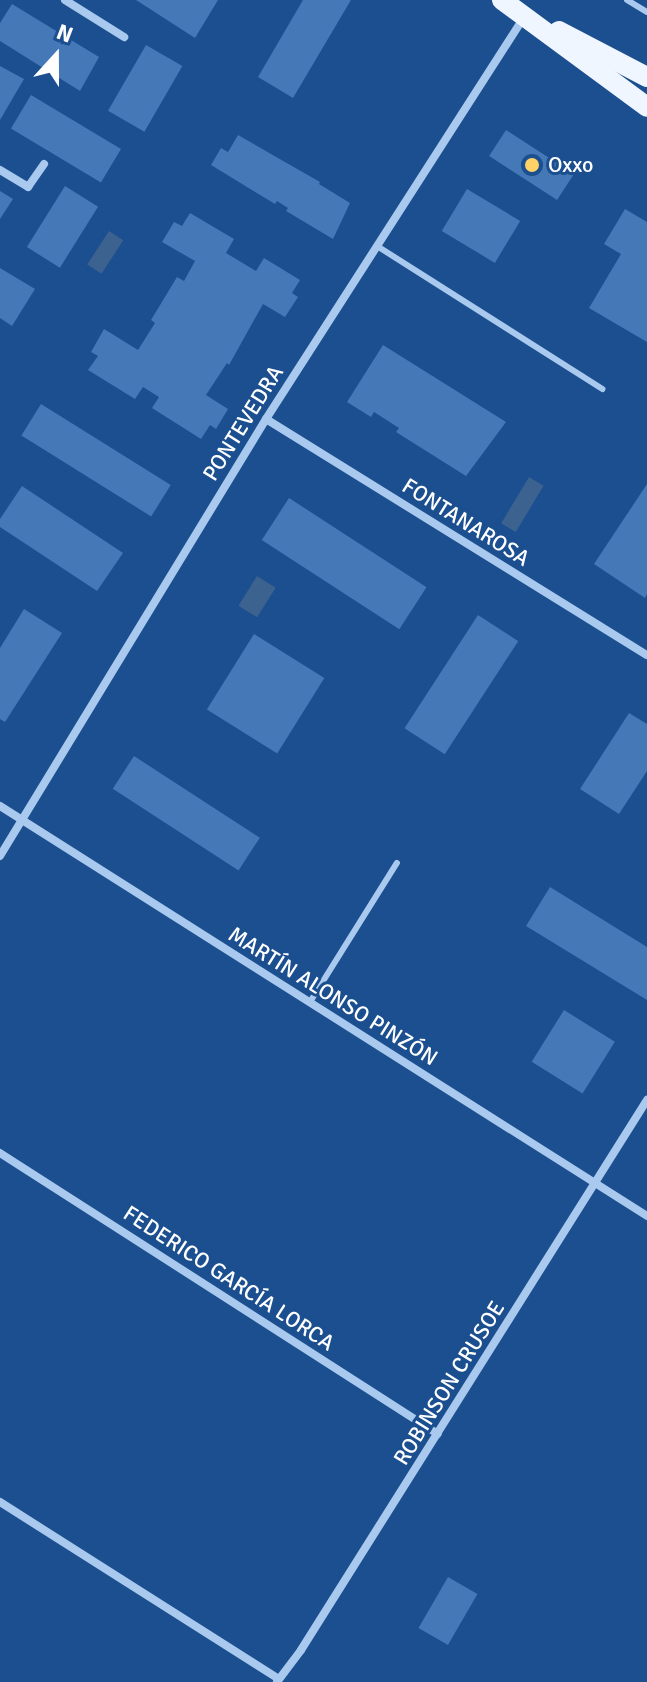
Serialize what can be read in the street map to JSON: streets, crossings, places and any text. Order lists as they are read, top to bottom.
{
  "streets": {
    "street": [
      "PONTEVEDRA",
      "FONTANAROSA",
      "MARTÍN ALONSO PINZÓN",
      "FEDERICO GARCÍA LORCA",
      "ROBINSON CRUSOE"
    ]
  },
  "crossings": [
    ["PONTEVEDRA", "FONTANAROSA"],
    ["PONTEVEDRA", "MARTÍN ALONSO PINZÓN"],
    ["MARTÍN ALONSO PINZÓN", "ROBINSON CRUSOE"],
    ["FEDERICO GARCÍA LORCA", "ROBINSON CRUSOE"]
  ],
  "places": ["Oxxo"],
  "north": "top"
}
